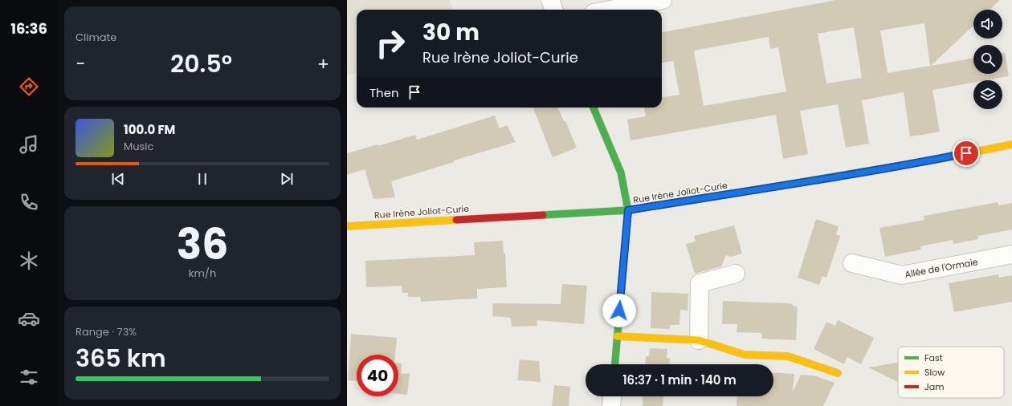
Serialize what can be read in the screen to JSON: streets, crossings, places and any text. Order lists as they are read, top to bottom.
{
  "streets": {
    "street": ["Rue Irène Joliot-Curie", "Allée de l'Ormaie"]
  },
  "legend": ["Fast", "Slow", "Jam"],
  "page": {
    "tabs": "16:36",
    "tile": [
      "Climate",
      ["36", "km/h"],
      ["Range · 73%", "365 km"]
    ],
    "turn": ["30 m", "Rue Irène Joliot-Curie"],
    "heat": ["−", "20.5°", "+"],
    "then": "Then",
    "song": ["100.0 FM", "Music"],
    "limit": "40",
    "trip": "16:37 · 1 min · 140 m"
  }
}
